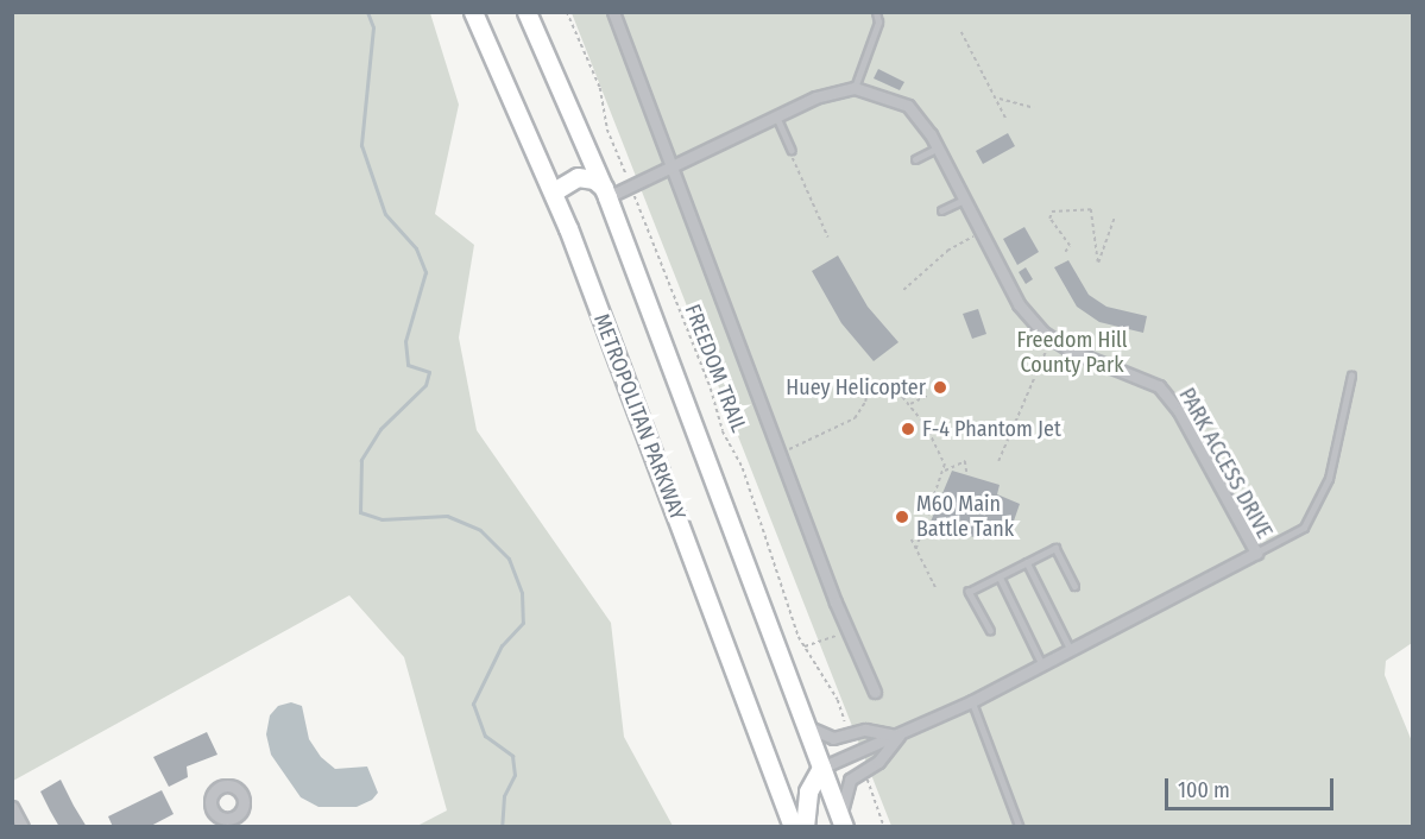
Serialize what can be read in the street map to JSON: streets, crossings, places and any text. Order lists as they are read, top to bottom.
{
  "streets": {
    "main road": ["METROPOLITAN PARKWAY"],
    "street": ["PARK ACCESS DRIVE"],
    "path": ["FREEDOM TRAIL"]
  },
  "parks": ["Freedom Hill County Park"],
  "places": ["Huey Helicopter", "F-4 Phantom Jet", "M60 Main Battle Tank"],
  "scale_bar": "100 m"
}
